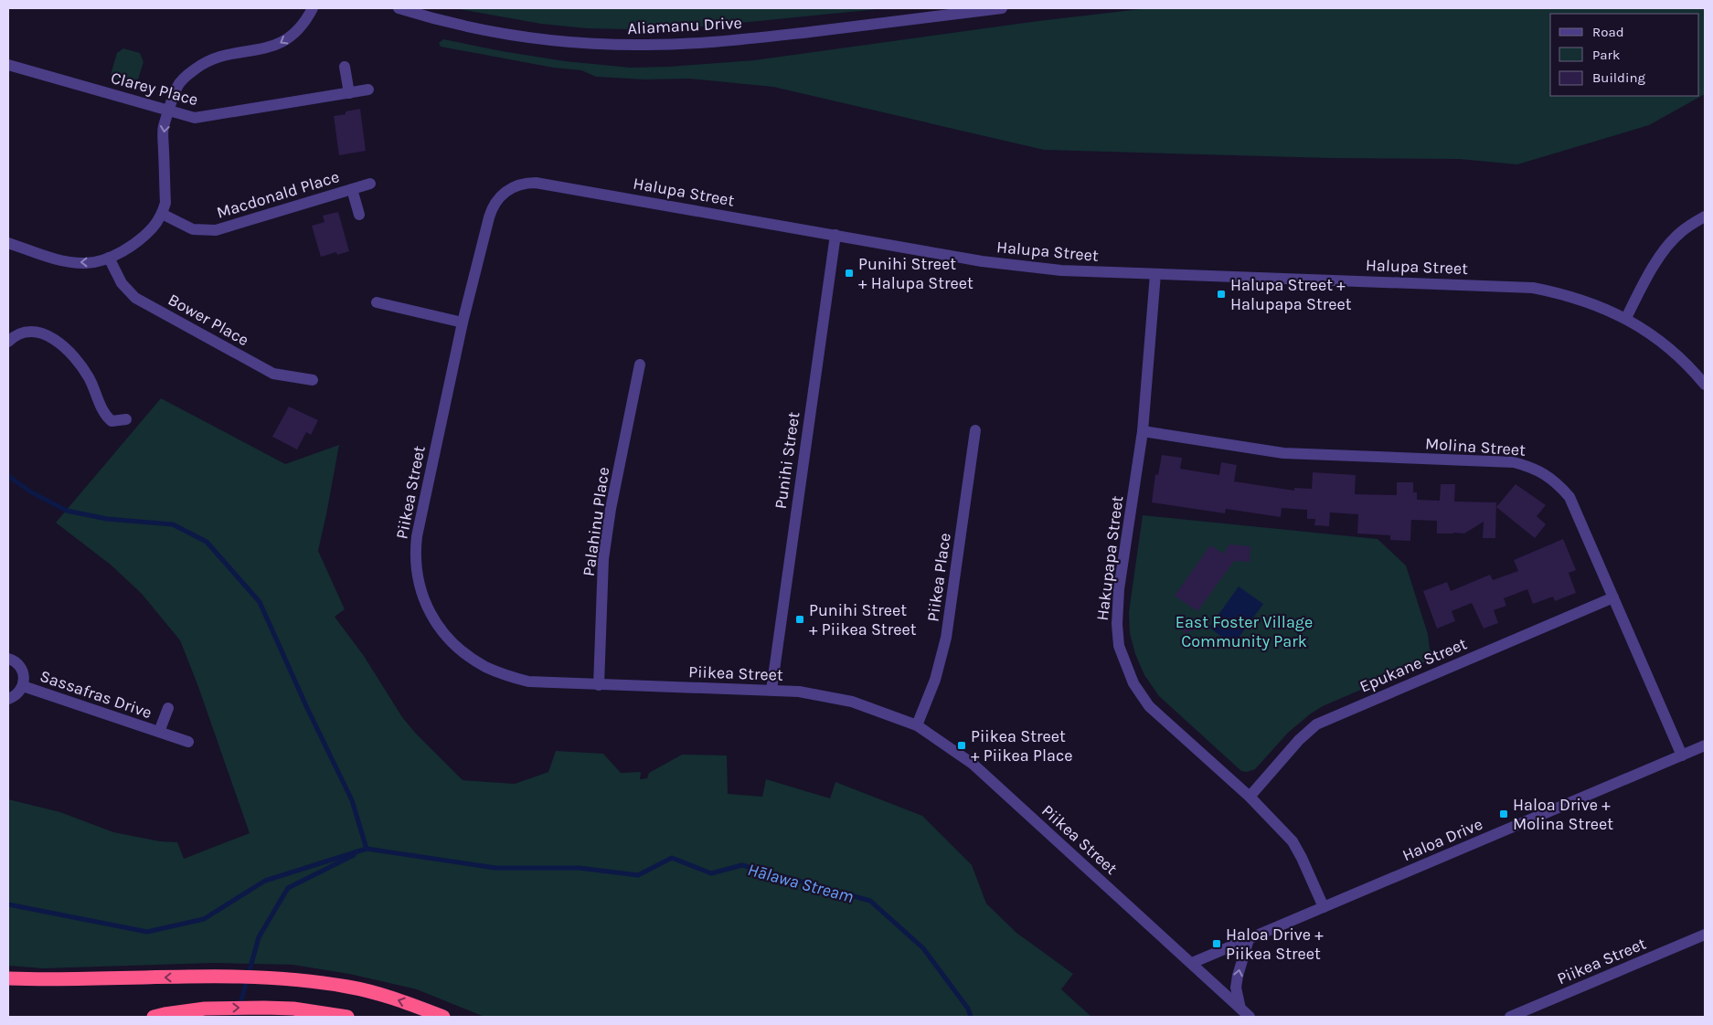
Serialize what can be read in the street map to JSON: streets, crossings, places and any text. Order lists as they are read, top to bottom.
{
  "streets": {
    "street": [
      "Aliamanu Drive",
      "Clarey Place",
      "Halupa Street",
      "Macdonald Place",
      "Bower Place",
      "Molina Street",
      "Punihi Street",
      "Piikea Street",
      "Palahinu Place",
      "Hakupapa Street",
      "Piikea Place",
      "Epukane Street",
      "Sassafras Drive",
      "Haloa Drive"
    ]
  },
  "crossings": [
    ["Halupa Street", "Punihi Street"],
    ["Halupa Street", "Piikea Street"],
    ["Halupa Street", "Hakupapa Street"],
    ["Molina Street", "Hakupapa Street"],
    ["Molina Street", "Epukane Street"],
    ["Molina Street", "Haloa Drive"],
    ["Punihi Street", "Piikea Street"],
    ["Piikea Street", "Palahinu Place"],
    ["Piikea Street", "Piikea Place"],
    ["Piikea Street", "Haloa Drive"],
    ["Hakupapa Street", "Epukane Street"],
    ["Hakupapa Street", "Haloa Drive"]
  ],
  "water": ["Hālawa Stream"],
  "parks": ["East Foster Village Community Park"],
  "places": {
    "transit": [
      "Punihi Street + Halupa Street",
      "Halupa Street + Halupapa Street",
      "Punihi Street + Piikea Street",
      "Piikea Street + Piikea Place",
      "Haloa Drive + Molina Street",
      "Haloa Drive + Piikea Street"
    ]
  },
  "legend": ["Road", "Park", "Building"]
}
